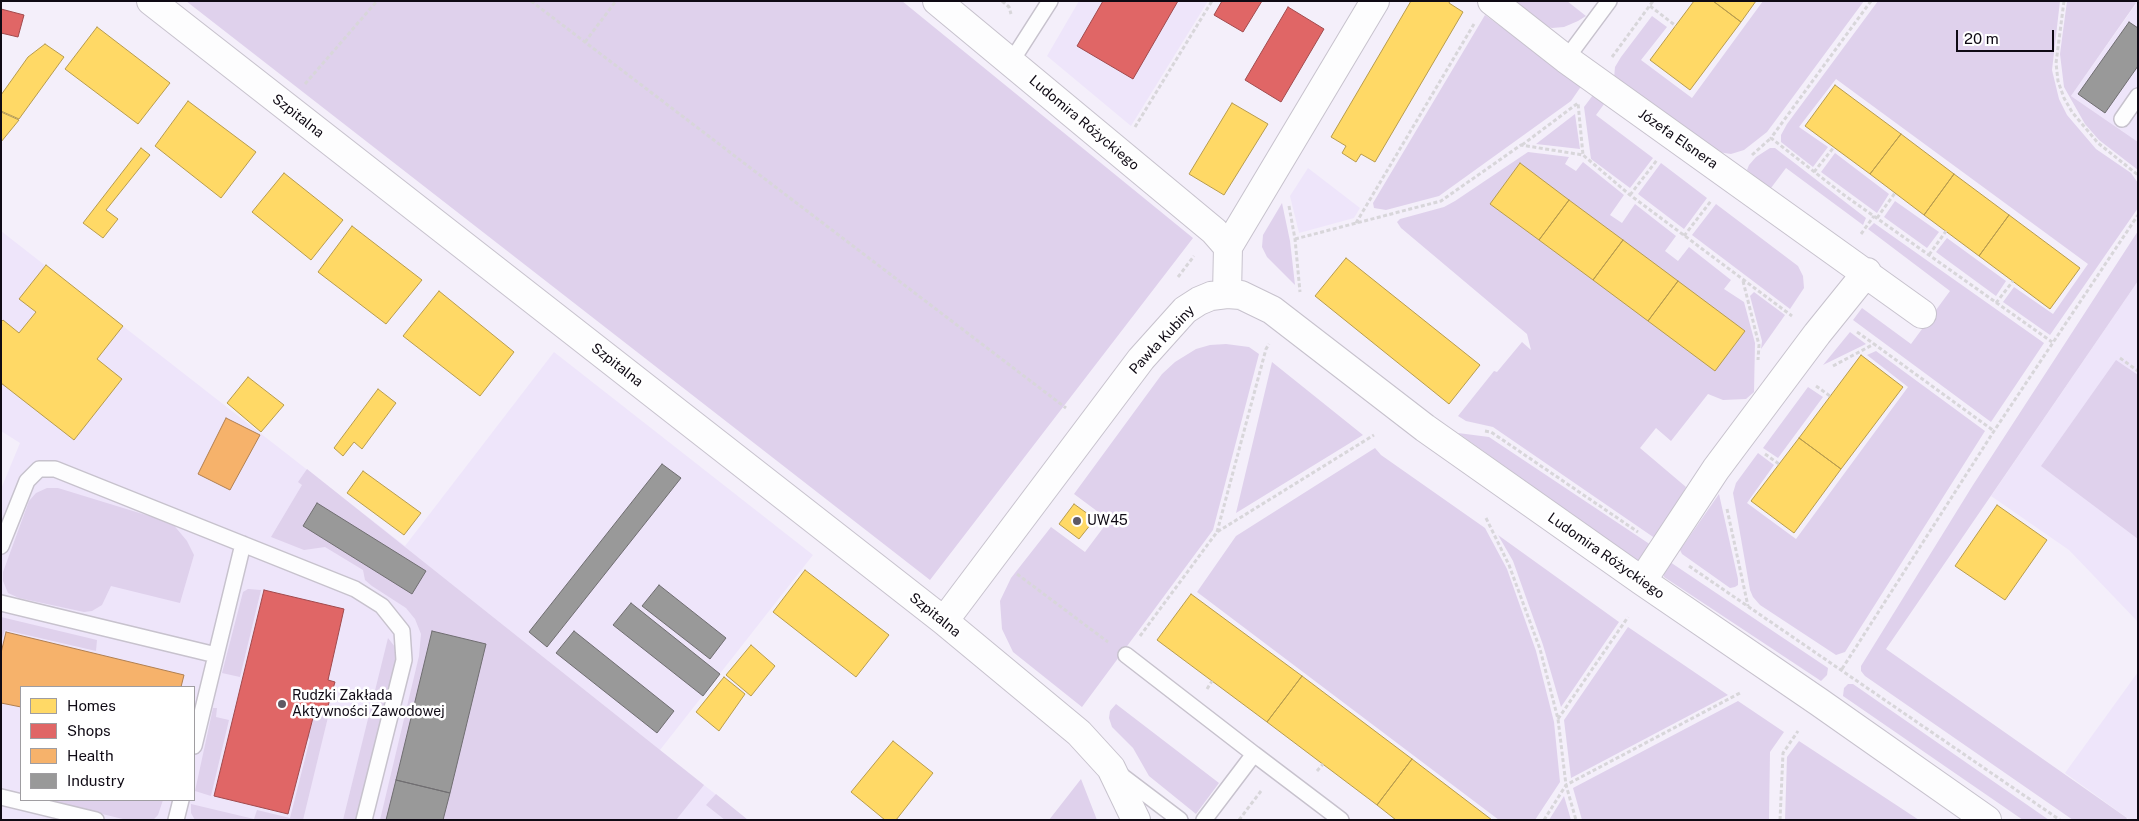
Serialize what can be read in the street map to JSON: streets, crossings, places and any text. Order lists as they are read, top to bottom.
{
  "streets": {
    "street": [
      "Szpitalna",
      "Ludomira Różyckiego",
      "Józefa Elsnera",
      "Pawła Kubiny"
    ]
  },
  "crossings": [
    ["Szpitalna", "Pawła Kubiny"],
    ["Ludomira Różyckiego", "Pawła Kubiny"]
  ],
  "places": ["UW45", "Rudzki Zakłada Aktywności Zawodowej"],
  "legend": [
    "Homes",
    "Shops",
    "Health",
    "Industry"
  ],
  "scale_bar": "20 m"
}
